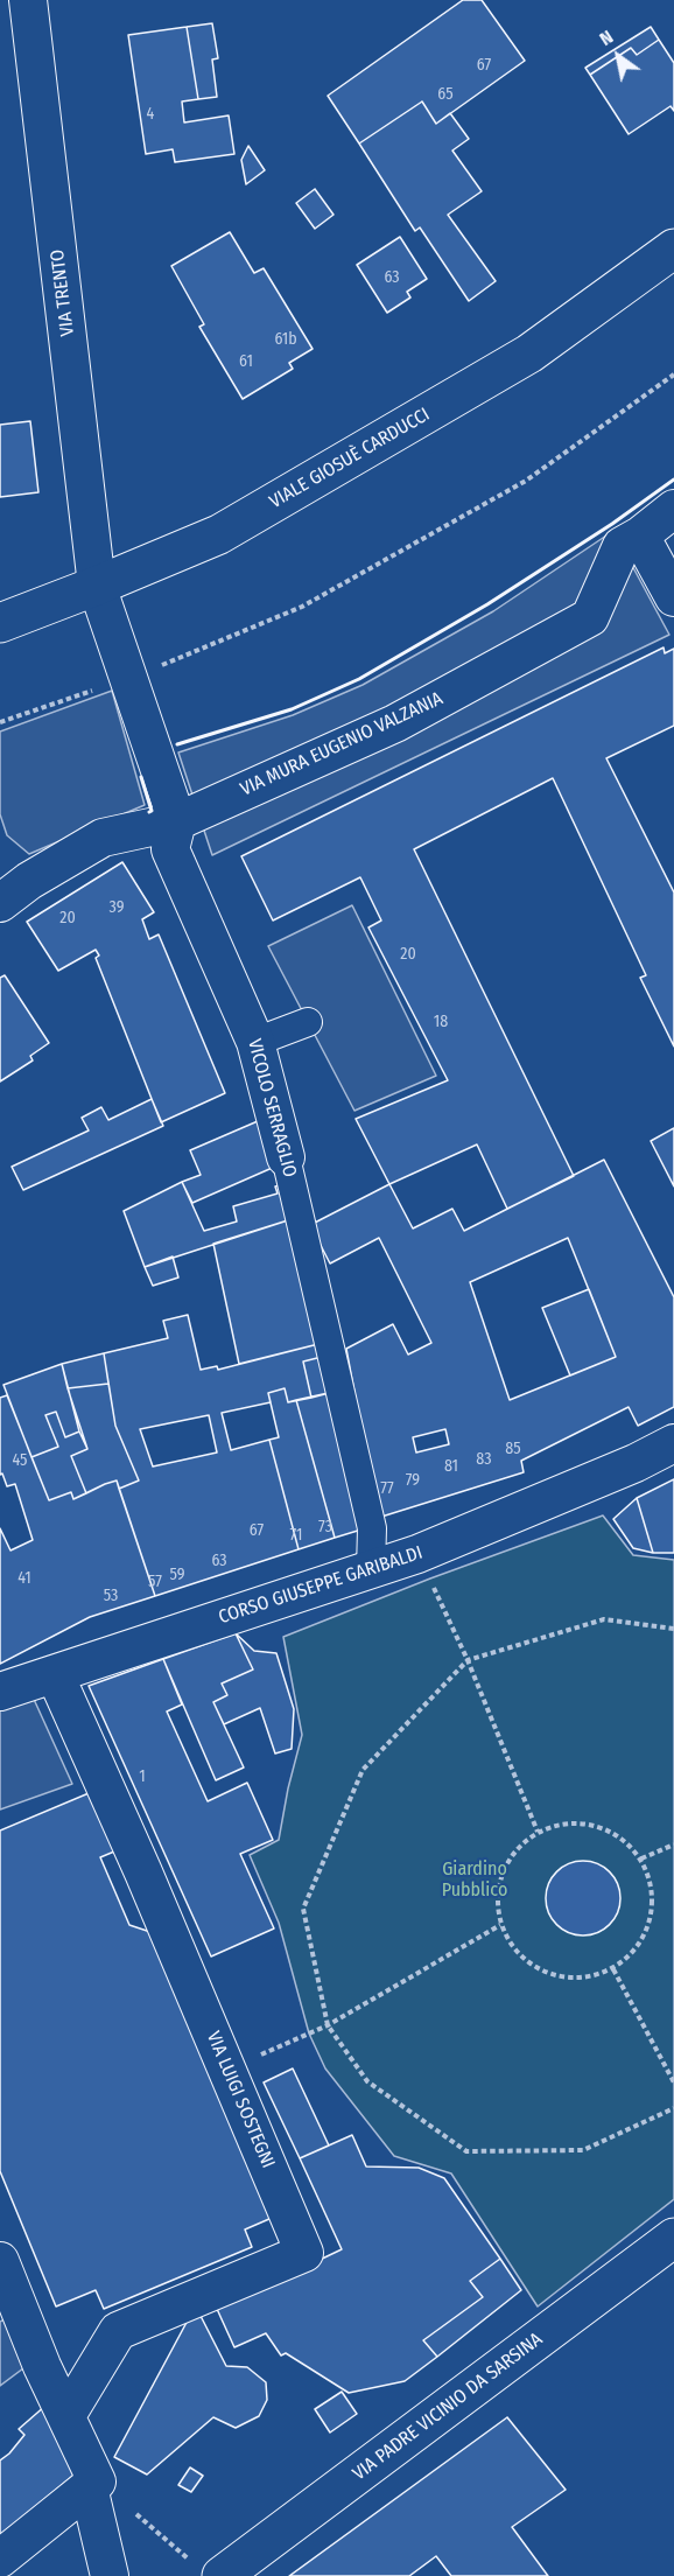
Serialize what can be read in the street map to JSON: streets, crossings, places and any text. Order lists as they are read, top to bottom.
{
  "streets": {
    "street": [
      "VIA TRENTO",
      "VIALE GIOSUÈ CARDUCCI",
      "VIA MURA EUGENIO VALZANIA",
      "VICOLO SERRAGLIO",
      "CORSO GIUSEPPE GARIBALDI",
      "VIA LUIGI SOSTEGNI",
      "VIA PADRE VICINIO DA SARSINA"
    ]
  },
  "crossings": [
    ["VIA TRENTO", "VIALE GIOSUÈ CARDUCCI"],
    ["VIA TRENTO", "VICOLO SERRAGLIO"],
    ["VIALE GIOSUÈ CARDUCCI", "VICOLO SERRAGLIO"],
    ["VIA MURA EUGENIO VALZANIA", "VICOLO SERRAGLIO"],
    ["VICOLO SERRAGLIO", "CORSO GIUSEPPE GARIBALDI"],
    ["CORSO GIUSEPPE GARIBALDI", "VIA LUIGI SOSTEGNI"]
  ],
  "parks": ["Giardino Pubblico"],
  "house_numbers": [
    "67",
    "65",
    "4",
    "63",
    "61b",
    "61",
    "39",
    "20",
    "20",
    "18",
    "85",
    "83",
    "45",
    "81",
    "79",
    "77",
    "73",
    "67",
    "71",
    "63",
    "59",
    "41",
    "57",
    "53",
    "1"
  ],
  "north": "top left"
}
